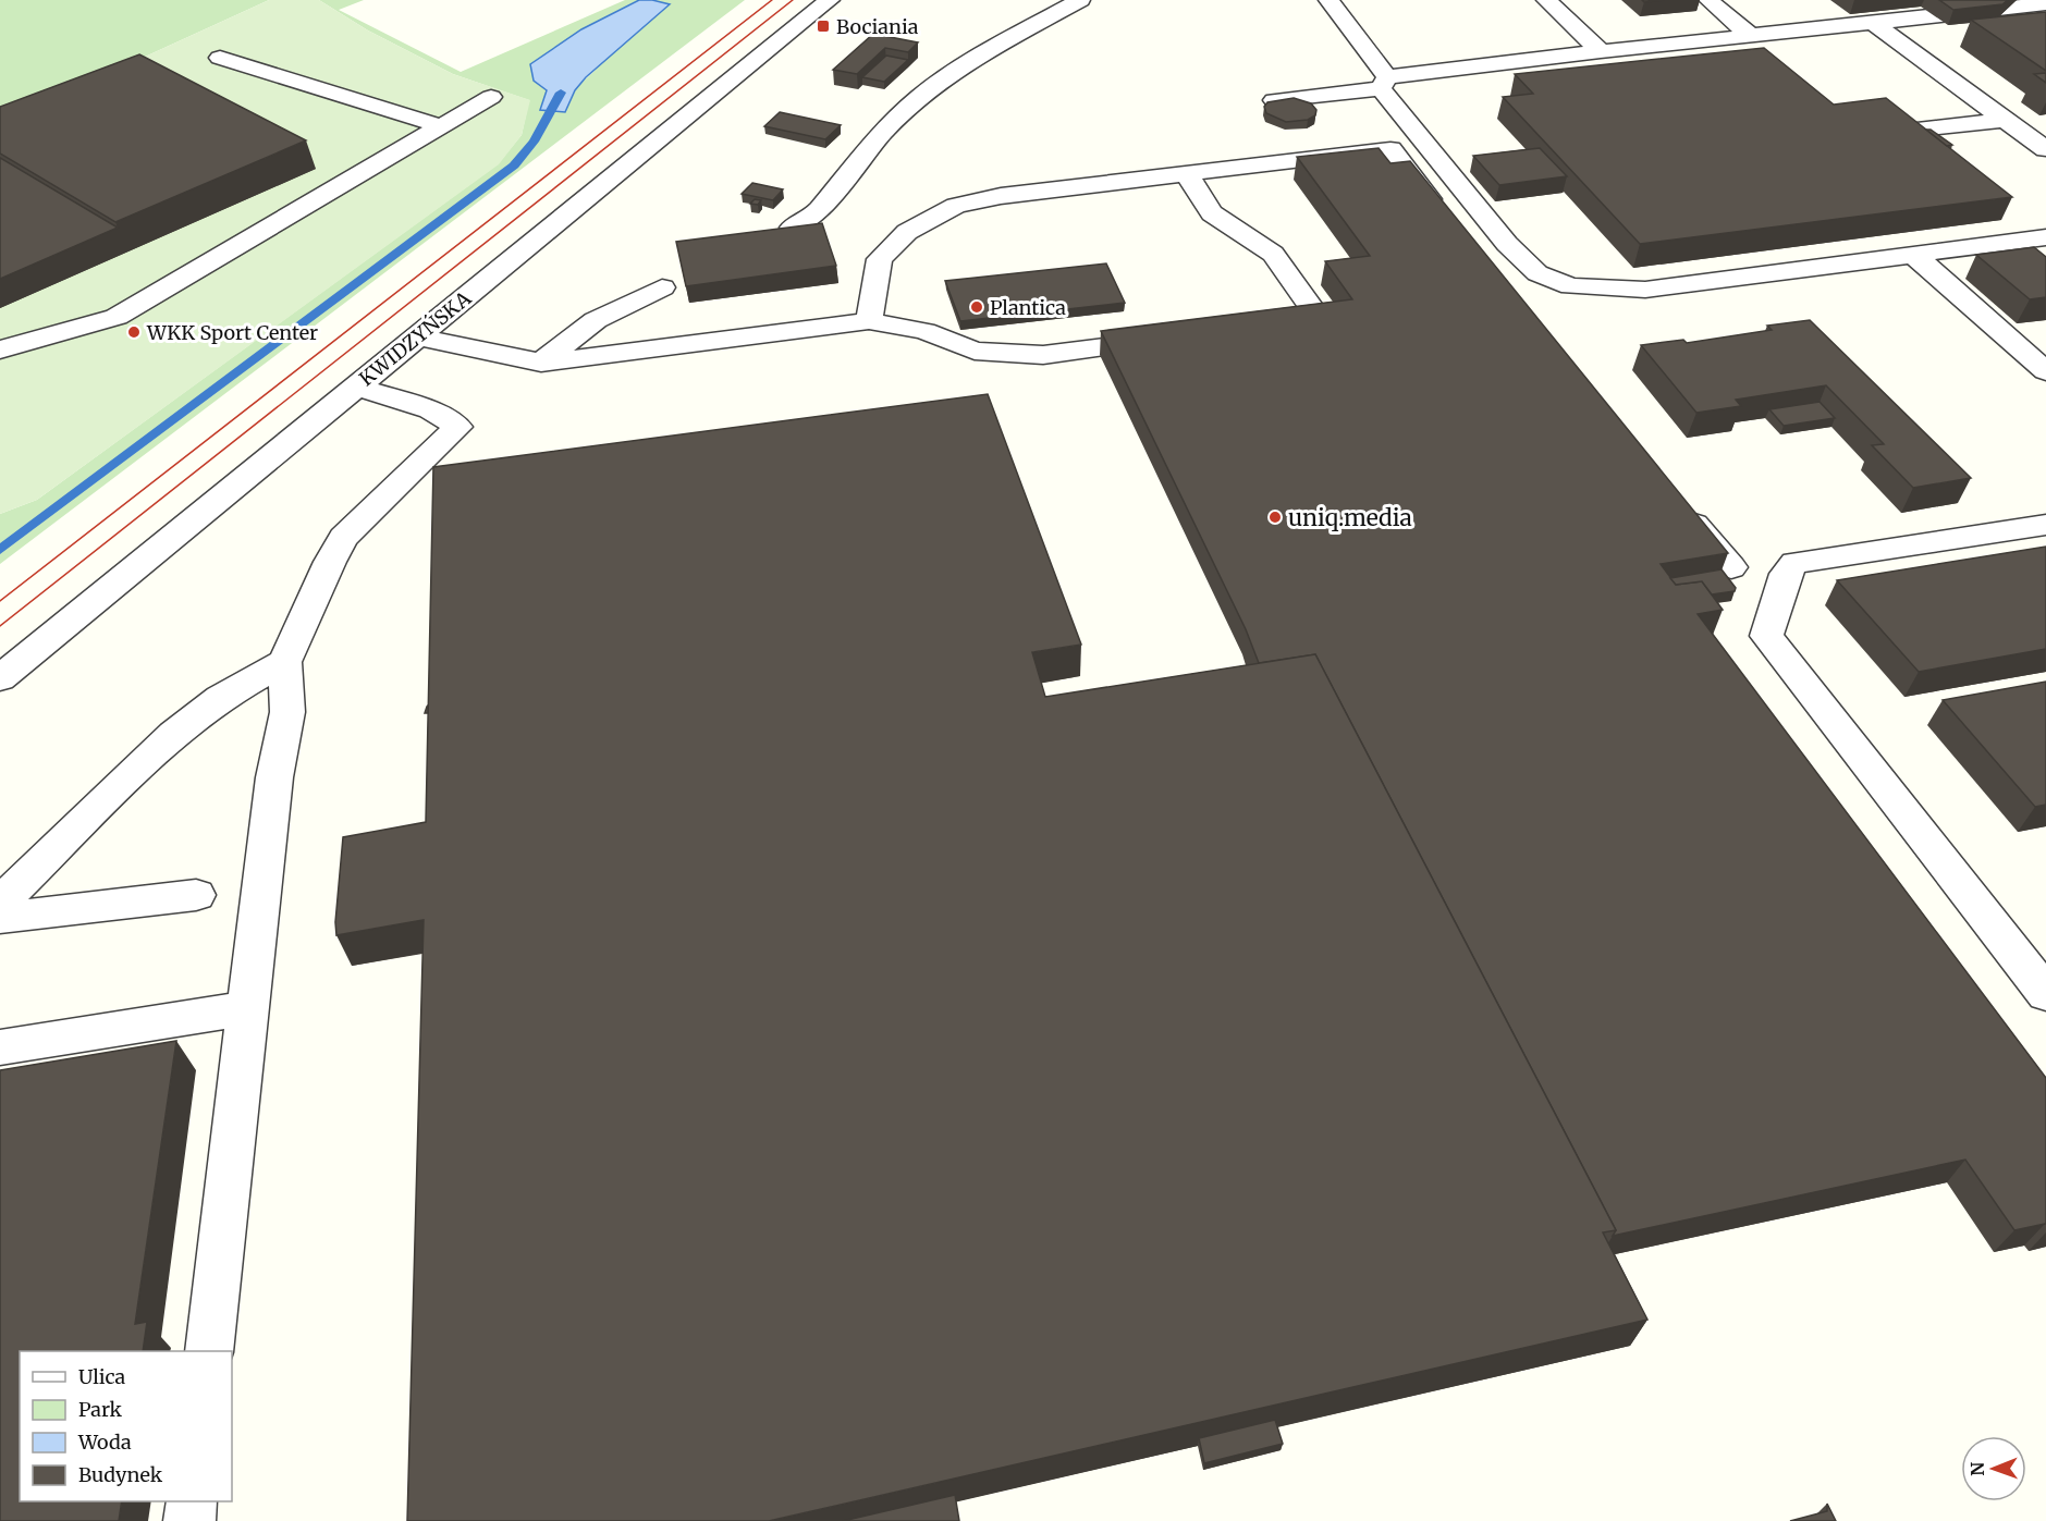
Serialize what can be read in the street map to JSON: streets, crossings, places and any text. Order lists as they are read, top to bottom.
{
  "streets": {
    "street": ["KWIDZYŃSKA"]
  },
  "places": {
    "transit": ["Bociania"],
    "other": ["Plantica", "WKK Sport Center", "uniq.media"]
  },
  "legend": [
    "Ulica",
    "Park",
    "Woda",
    "Budynek"
  ],
  "north": "left"
}
